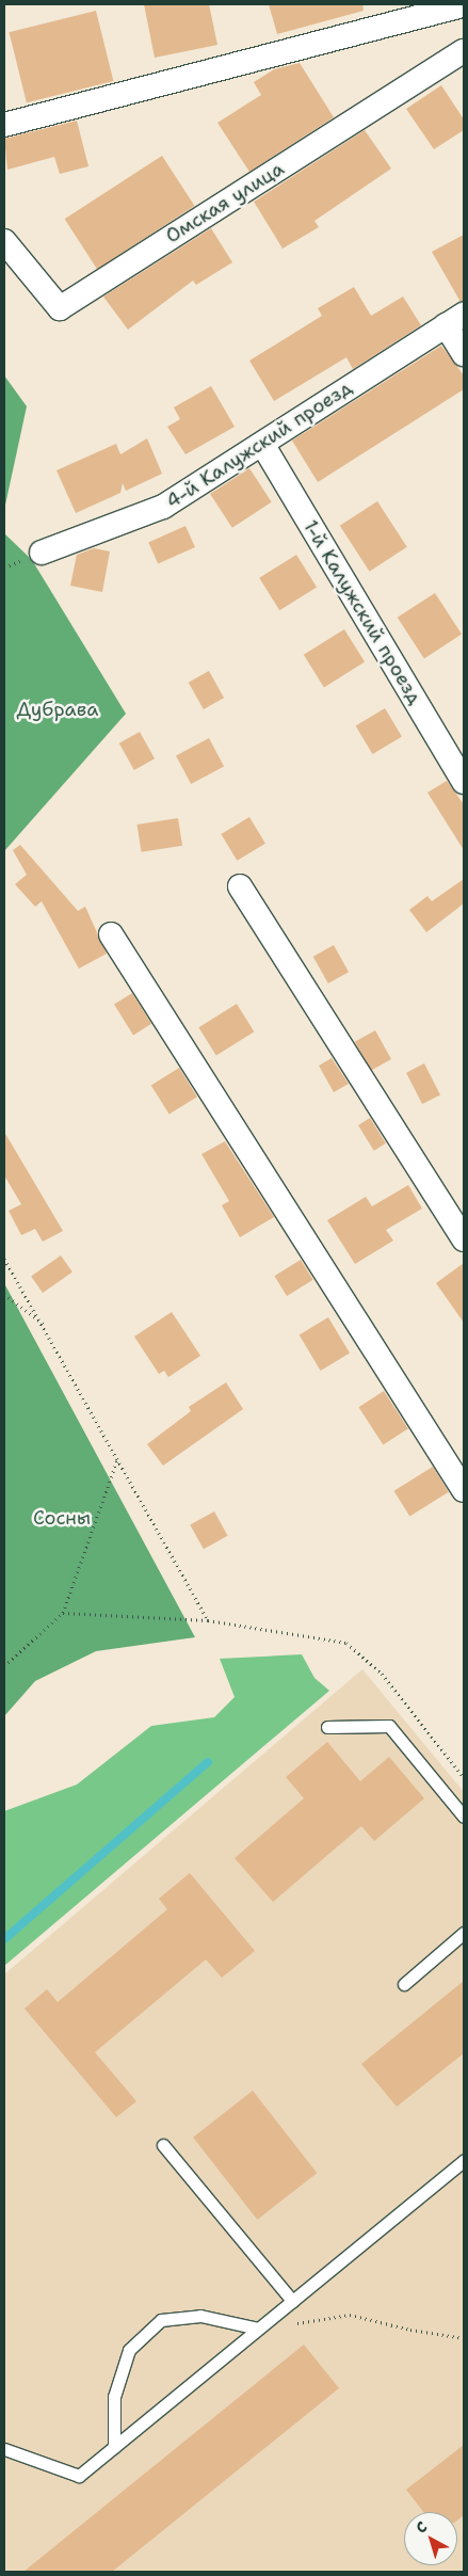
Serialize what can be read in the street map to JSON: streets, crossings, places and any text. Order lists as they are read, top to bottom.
{
  "streets": {
    "street": ["Омская улица", "4-й Калужский проезд", "1-й Калужский проезд"]
  },
  "crossings": [
    ["4-й Калужский проезд", "1-й Калужский проезд"]
  ],
  "parks": ["Дубрава", "Сосны"],
  "north": "top left"
}
